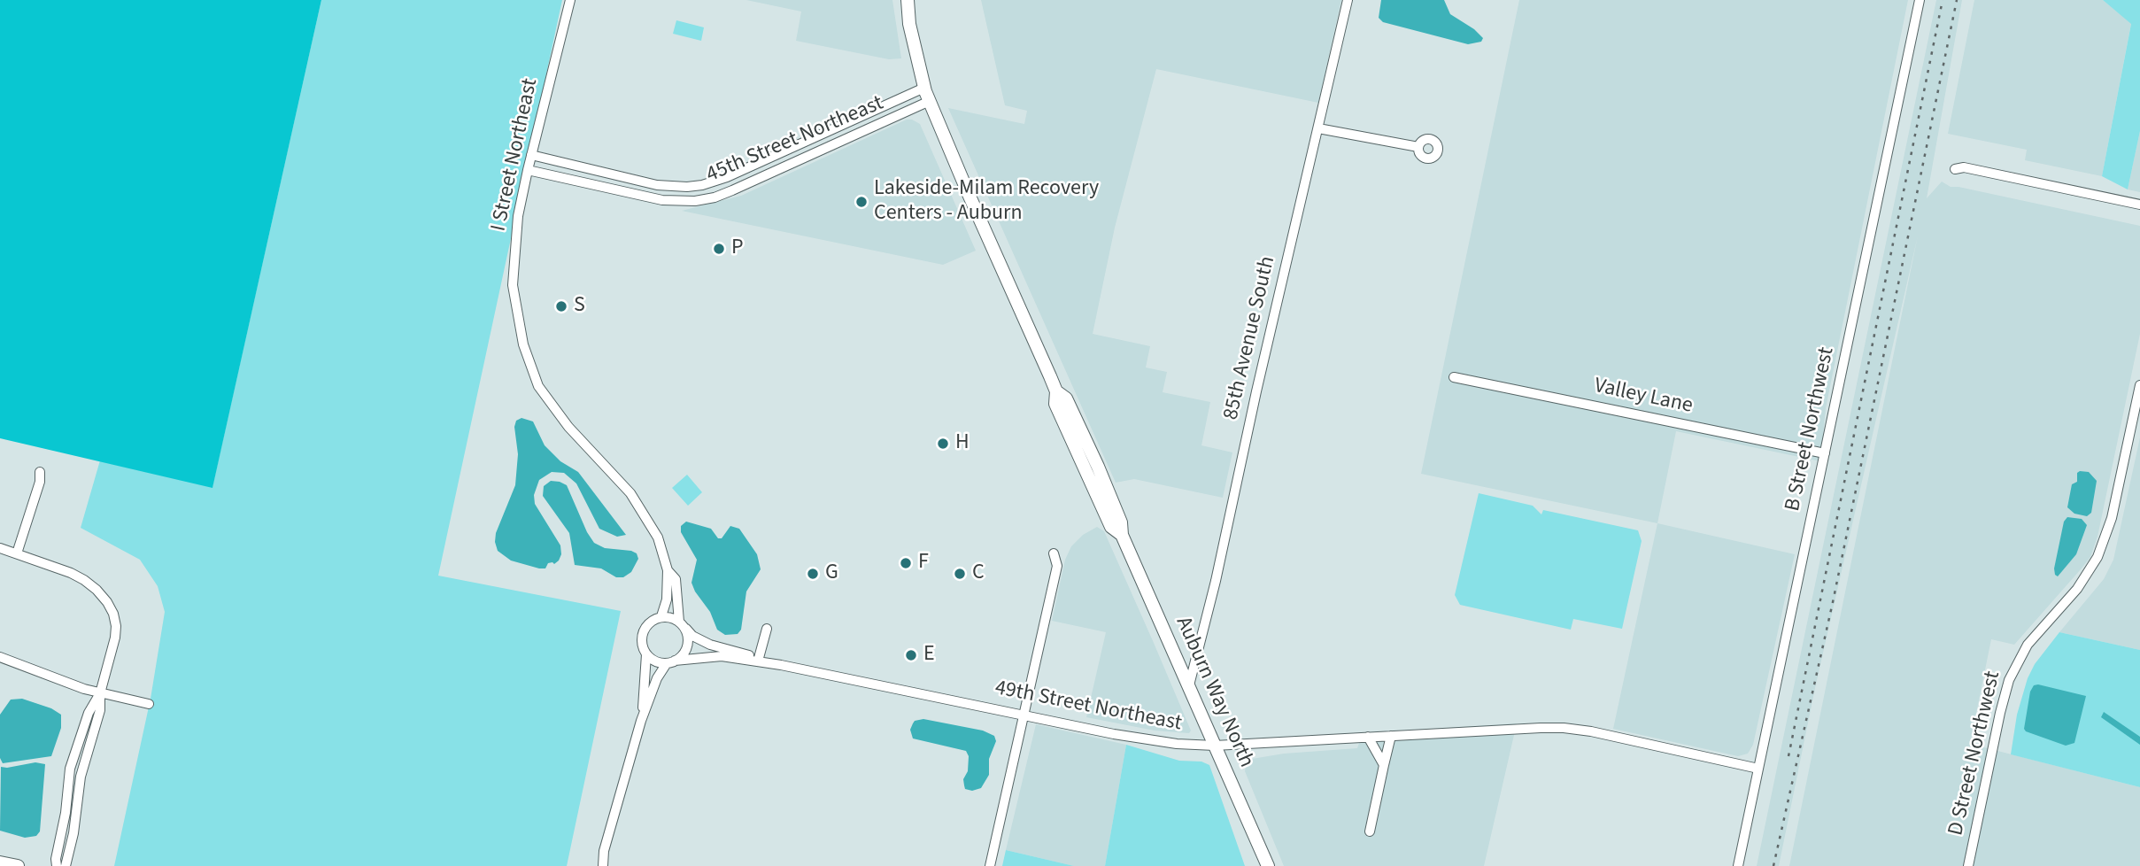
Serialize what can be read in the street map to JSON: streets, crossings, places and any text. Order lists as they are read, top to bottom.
{
  "streets": {
    "main road": ["Auburn Way North"],
    "street": [
      "45th Street Northeast",
      "I Street Northeast",
      "85th Avenue South",
      "Valley Lane",
      "B Street Northwest",
      "49th Street Northeast",
      "D Street Northwest"
    ]
  },
  "crossings": [
    ["45th Street Northeast", "I Street Northeast"],
    ["45th Street Northeast", "Auburn Way North"],
    ["I Street Northeast", "49th Street Northeast"],
    ["85th Avenue South", "Auburn Way North"],
    ["Valley Lane", "B Street Northwest"],
    ["B Street Northwest", "49th Street Northeast"],
    ["Auburn Way North", "49th Street Northeast"]
  ],
  "places": [
    "Lakeside-Milam Recovery Centers - Auburn",
    "P",
    "S",
    "H",
    "F",
    "G",
    "C",
    "E"
  ]
}
